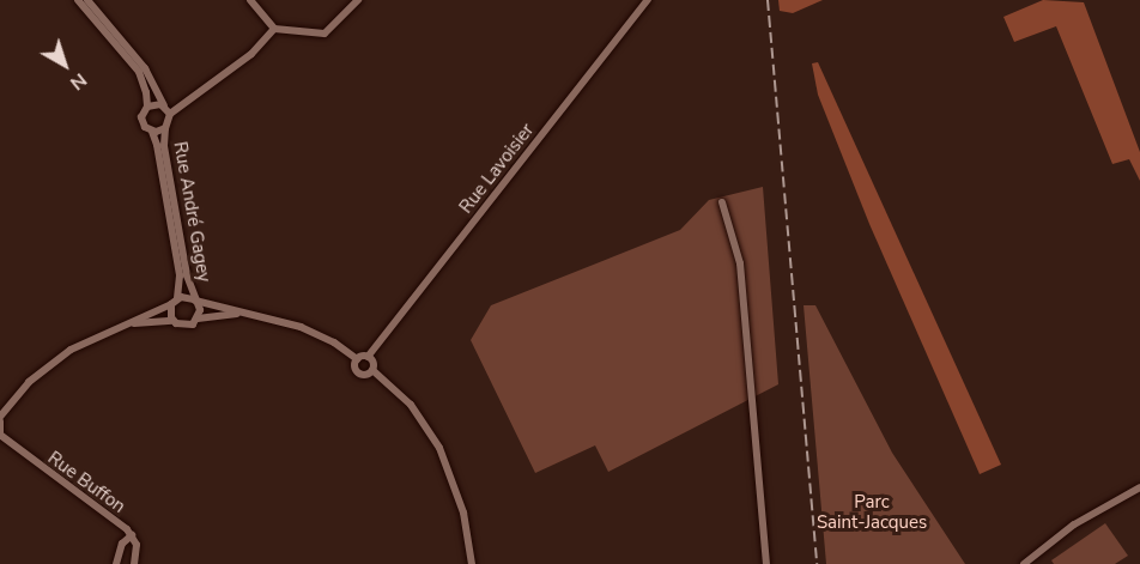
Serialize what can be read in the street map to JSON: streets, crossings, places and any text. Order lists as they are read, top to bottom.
{
  "streets": {
    "street": ["Rue Lavoisier", "Rue André Gagey", "Rue Buffon"]
  },
  "parks": ["Parc Saint-Jacques"],
  "north": "bottom right"
}
